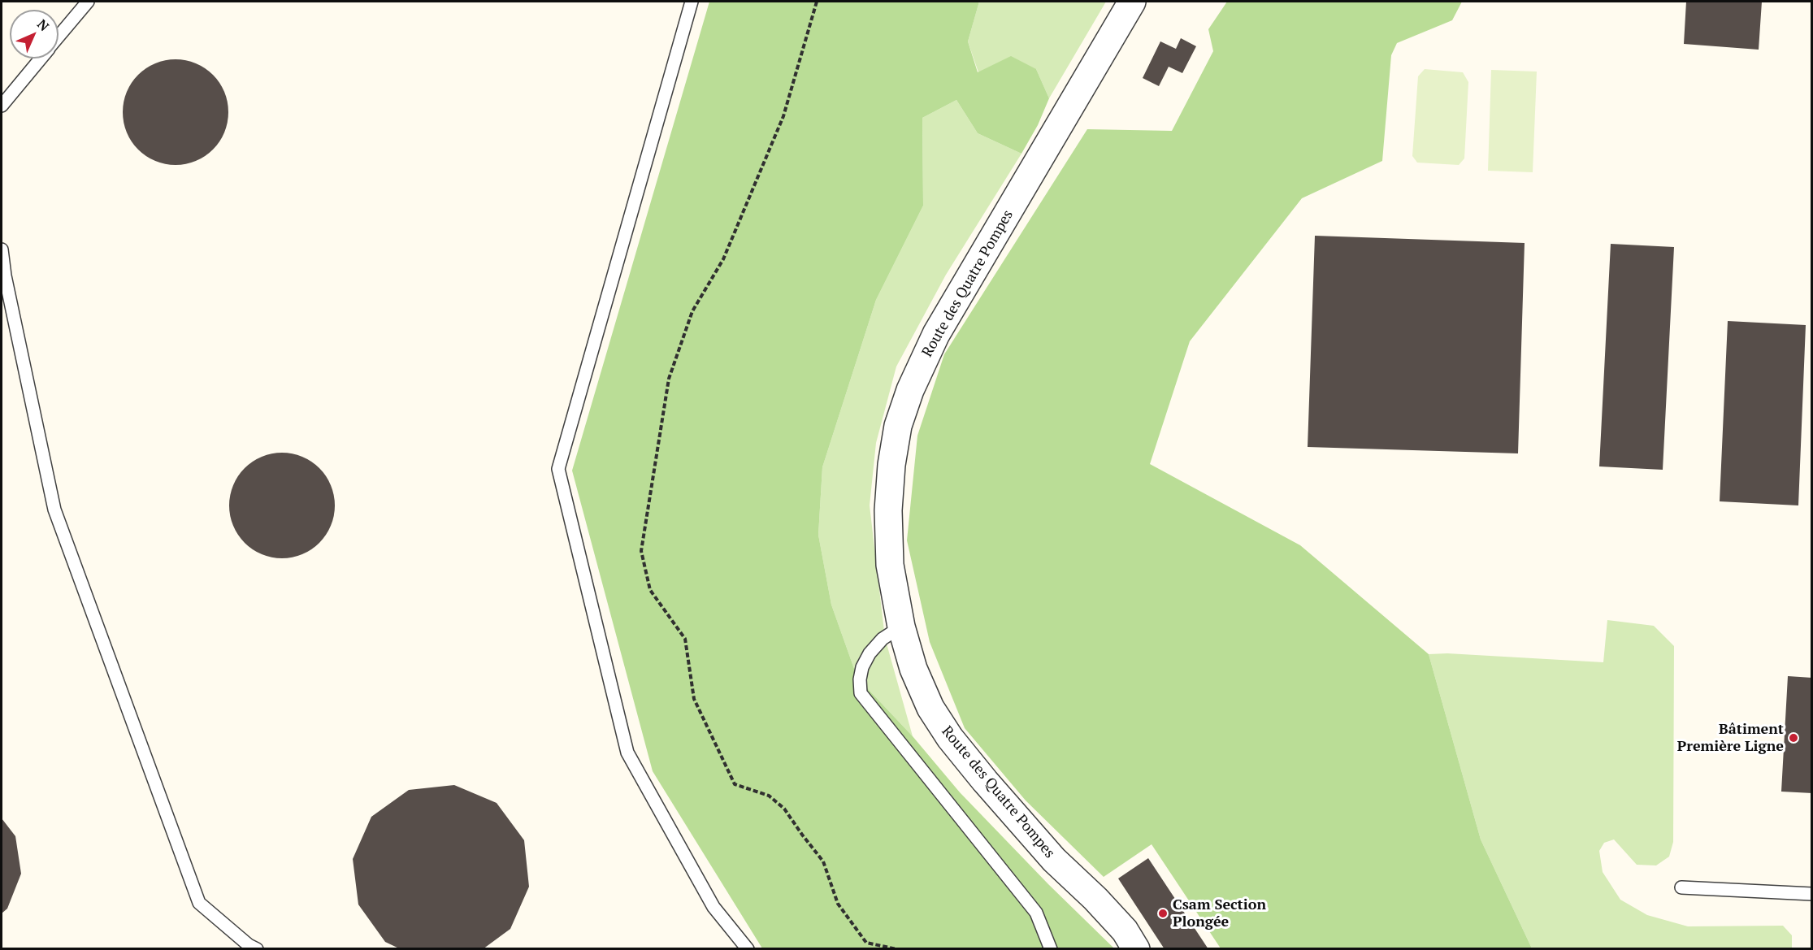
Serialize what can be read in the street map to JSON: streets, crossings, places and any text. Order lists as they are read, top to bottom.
{
  "streets": {
    "street": ["Route des Quatre Pompes"]
  },
  "places": ["Bâtiment Première Ligne", "Csam Section Plongée"],
  "north": "top right"
}
